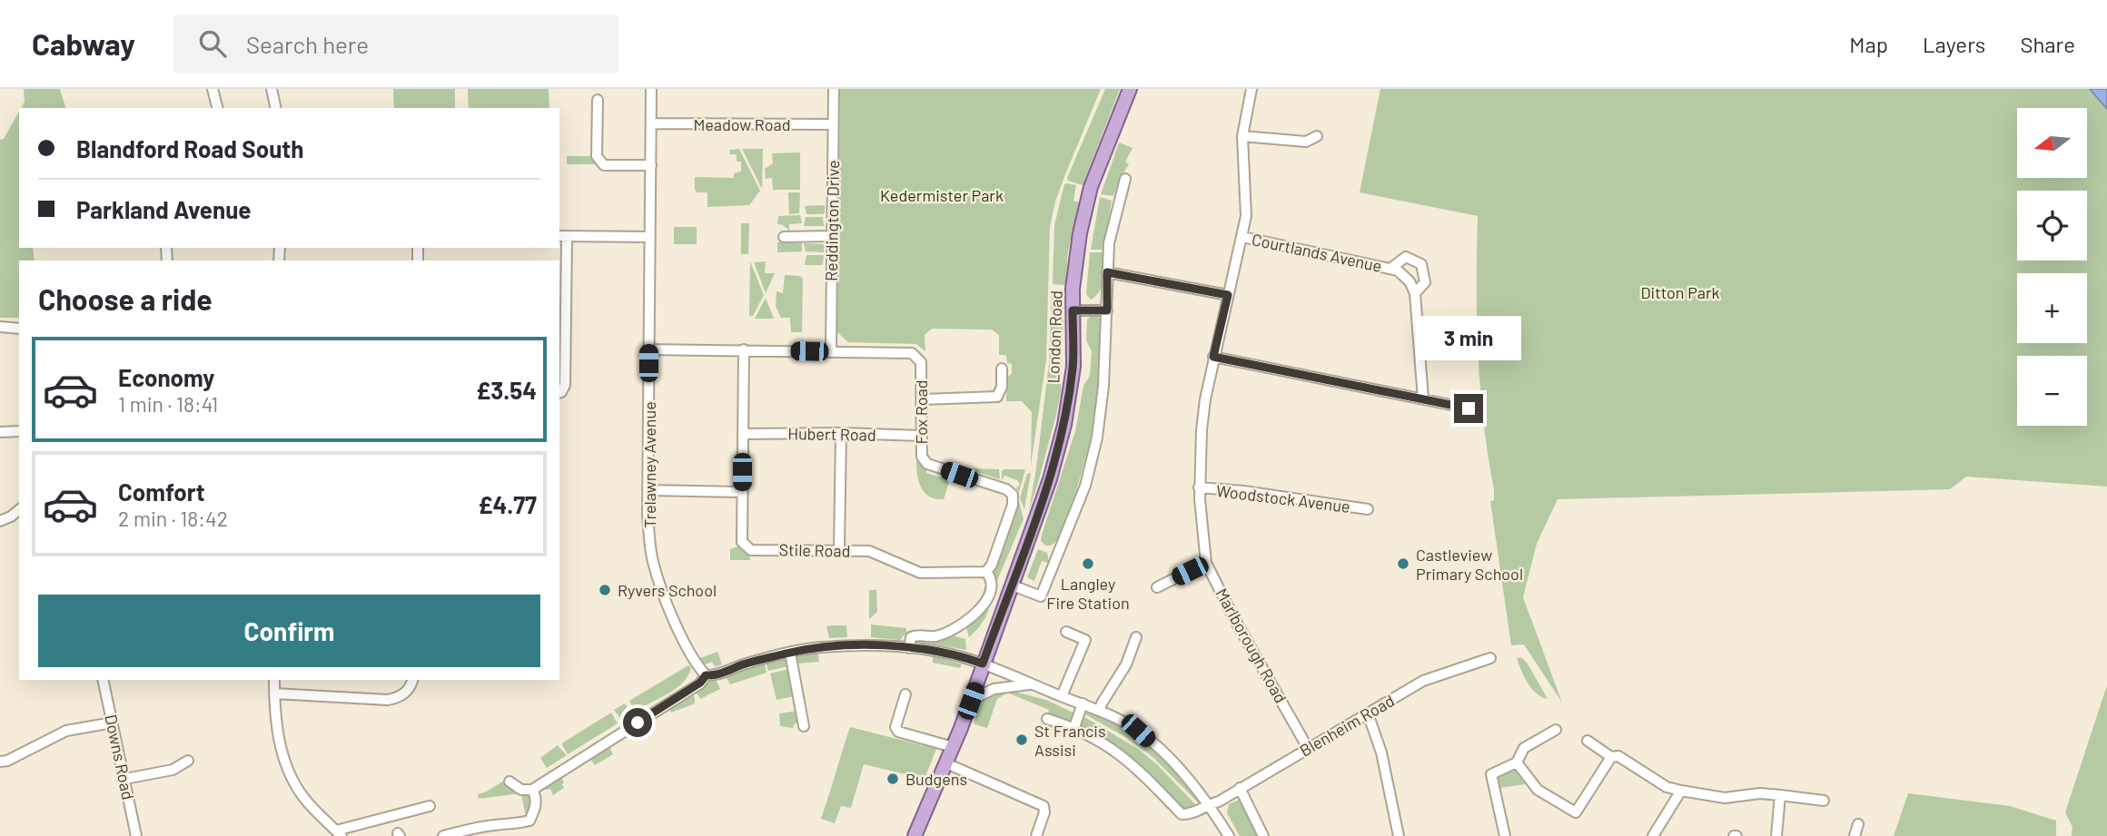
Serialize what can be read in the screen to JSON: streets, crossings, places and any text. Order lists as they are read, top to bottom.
{
  "streets": {
    "main road": ["London Road"],
    "street": [
      "Meadow Road",
      "Reddington Drive",
      "Courtlands Avenue",
      "Fox Road",
      "Hubert Road",
      "Trelawney Avenue",
      "Woodstock Avenue",
      "Stile Road",
      "Marlborough Road",
      "Blenheim Road",
      "Downs Road"
    ]
  },
  "crossings": [
    ["Meadow Road", "Reddington Drive"],
    ["Meadow Road", "Trelawney Avenue"],
    ["Reddington Drive", "Fox Road"],
    ["Courtlands Avenue", "Marlborough Road"],
    ["Fox Road", "Hubert Road"],
    ["Fox Road", "Trelawney Avenue"],
    ["Fox Road", "Stile Road"],
    ["Hubert Road", "Stile Road"],
    ["Woodstock Avenue", "Marlborough Road"],
    ["Marlborough Road", "Blenheim Road"]
  ],
  "parks": ["Kedermister Park", "Ditton Park"],
  "places": [
    "Langley Fire Station",
    "Castleview Primary School",
    "Ryvers School",
    "St Francis Assisi",
    "Budgens"
  ],
  "north": "left",
  "page": {
    "header": "Cabway",
    "search": "Search here",
    "nav": ["Map", "Layers", "Share"],
    "map_buttons": ["+", "−"],
    "banner": ["Blandford Road South", "Parkland Avenue"],
    "heading": "Choose a ride",
    "bubble": "3 min",
    "list": [
      {
        "name": "Economy",
        "note": "1 min · 18:41",
        "value": "£3.54"
      },
      {
        "name": "Comfort",
        "note": "2 min · 18:42",
        "value": "£4.77"
      }
    ],
    "buttons": "Confirm"
  }
}
